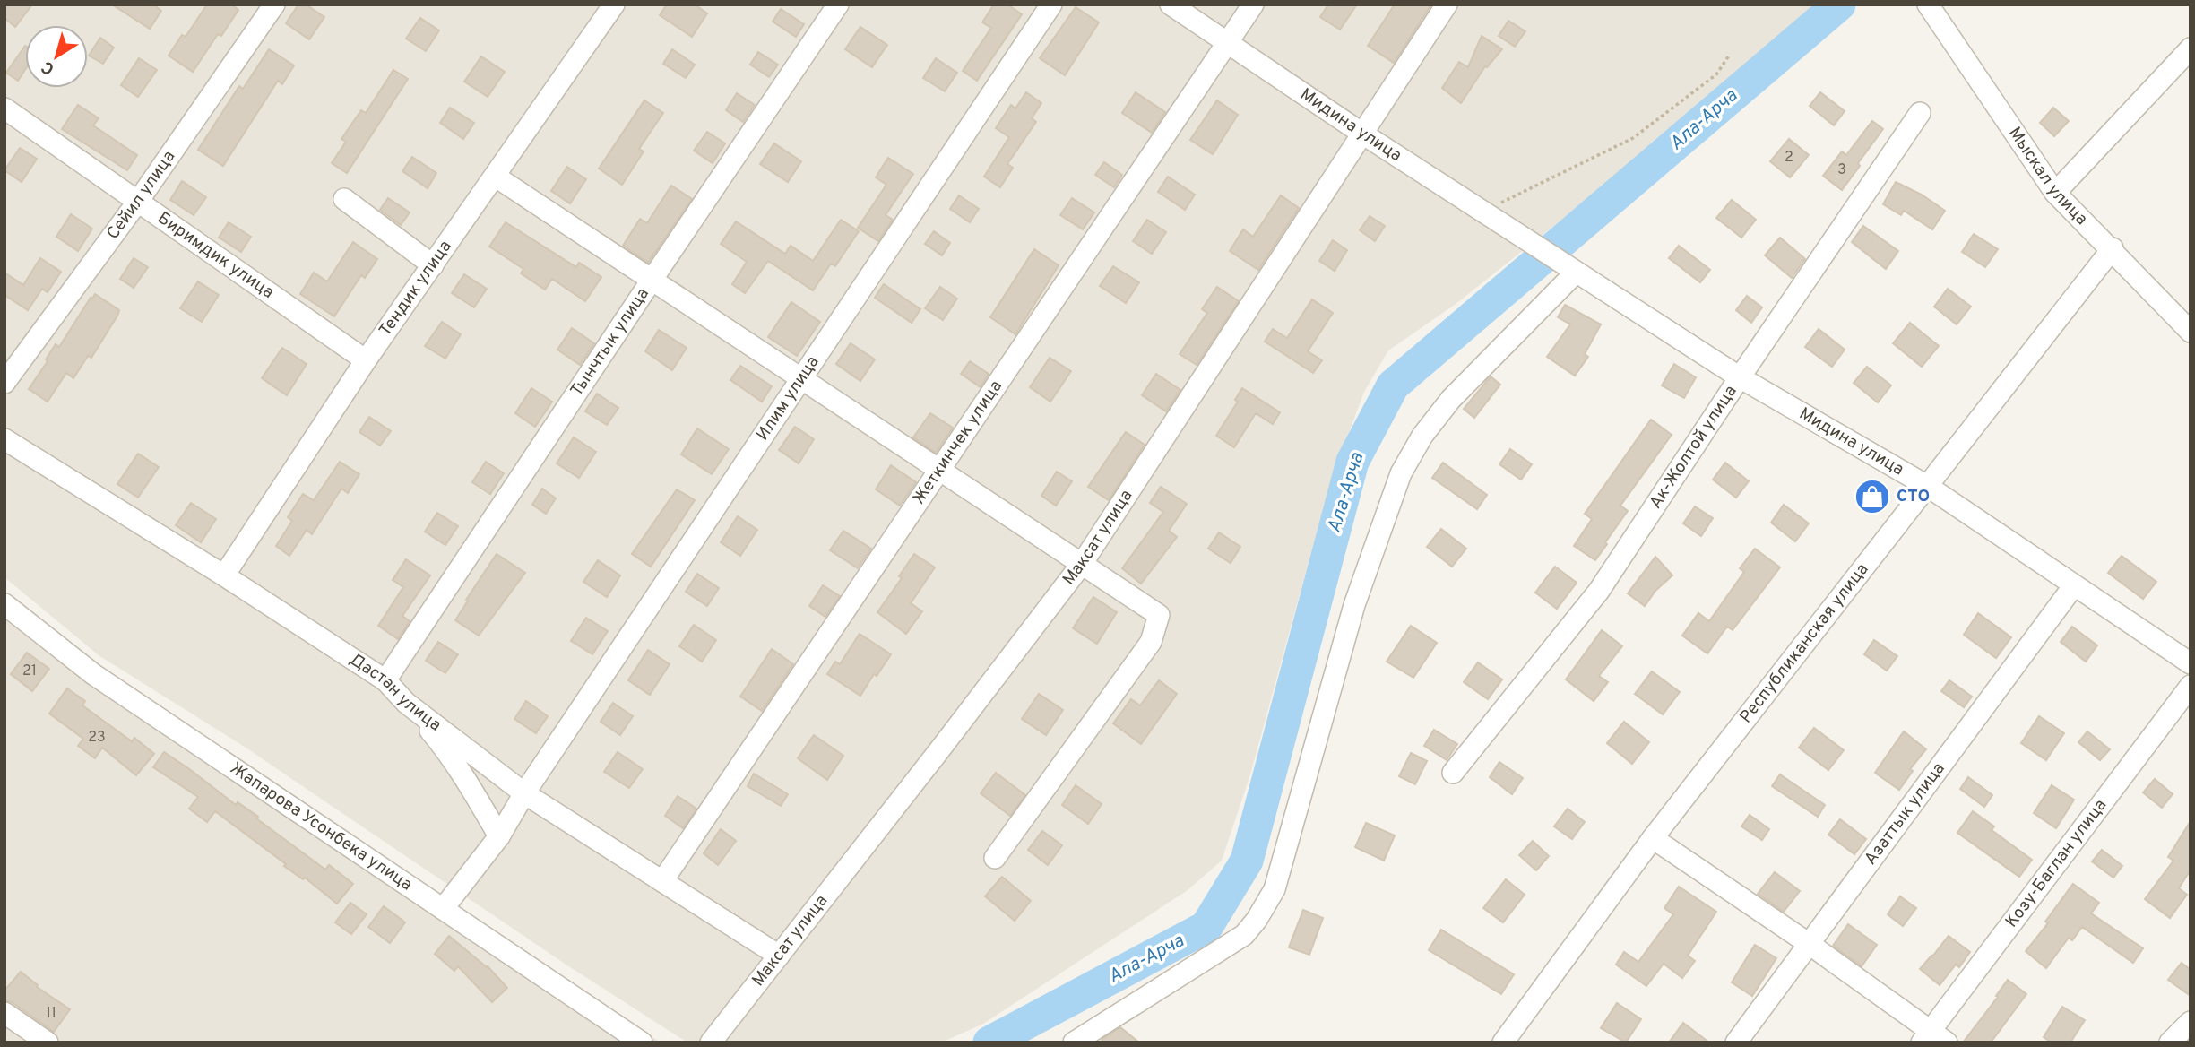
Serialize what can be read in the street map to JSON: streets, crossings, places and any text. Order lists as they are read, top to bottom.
{
  "streets": {
    "street": [
      "Мидина улица",
      "Мыскал улица",
      "Сейил улица",
      "Биримдик улица",
      "Тендик улица",
      "Тынчтык улица",
      "Илим улица",
      "Жеткинчек улица",
      "Ак-Жолтой улица",
      "Максат улица",
      "Республиканская улица",
      "Дастан улица",
      "Азаттык улица",
      "Жапарова Усонбека улица",
      "Козу-Баглан улица"
    ]
  },
  "crossings": [
    ["Мидина улица", "Жеткинчек улица"],
    ["Мидина улица", "Ак-Жолтой улица"],
    ["Мидина улица", "Максат улица"],
    ["Мидина улица", "Республиканская улица"],
    ["Мидина улица", "Азаттык улица"],
    ["Мыскал улица", "Республиканская улица"],
    ["Сейил улица", "Биримдик улица"],
    ["Биримдик улица", "Тендик улица"],
    ["Тендик улица", "Дастан улица"],
    ["Тынчтык улица", "Дастан улица"],
    ["Илим улица", "Дастан улица"],
    ["Илим улица", "Жапарова Усонбека улица"],
    ["Жеткинчек улица", "Дастан улица"],
    ["Максат улица", "Дастан улица"]
  ],
  "water": ["Ала-Арча"],
  "places": {
    "shop": ["СТО"]
  },
  "house_numbers": [
    "2",
    "3",
    "21",
    "23",
    "11"
  ],
  "north": "bottom left"
}
